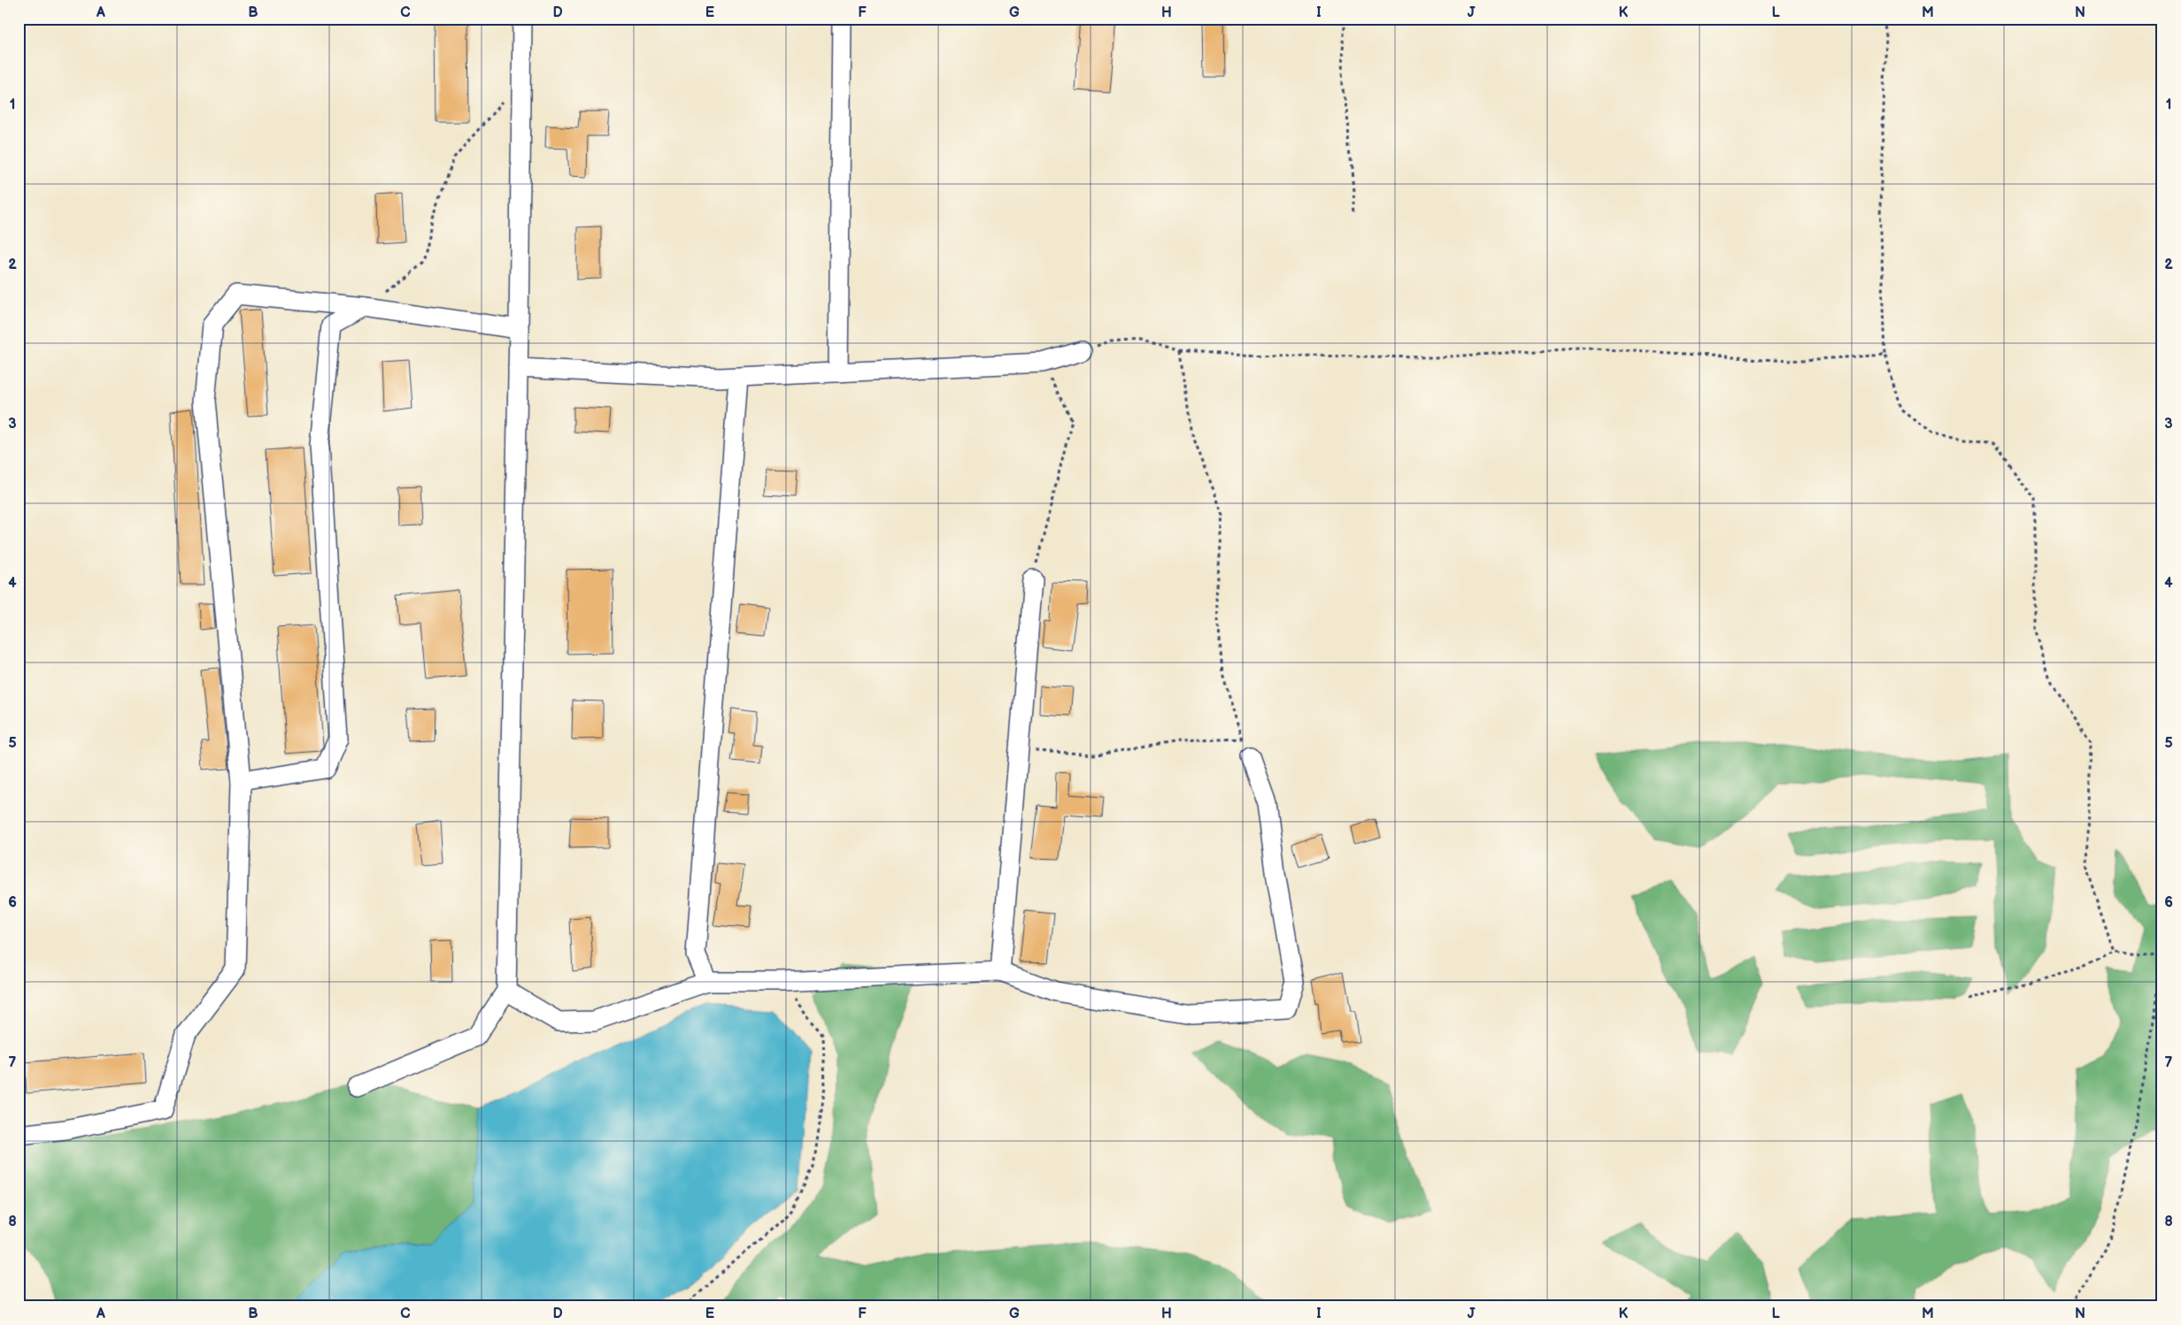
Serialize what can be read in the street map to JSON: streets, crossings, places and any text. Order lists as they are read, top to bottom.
{
  "grid": {
    "columns": [
      "A",
      "B",
      "C",
      "D",
      "E",
      "F",
      "G",
      "H",
      "I",
      "J",
      "K",
      "L",
      "M",
      "N"
    ],
    "rows": [
      "1",
      "2",
      "3",
      "4",
      "5",
      "6",
      "7",
      "8"
    ]
  }
}
